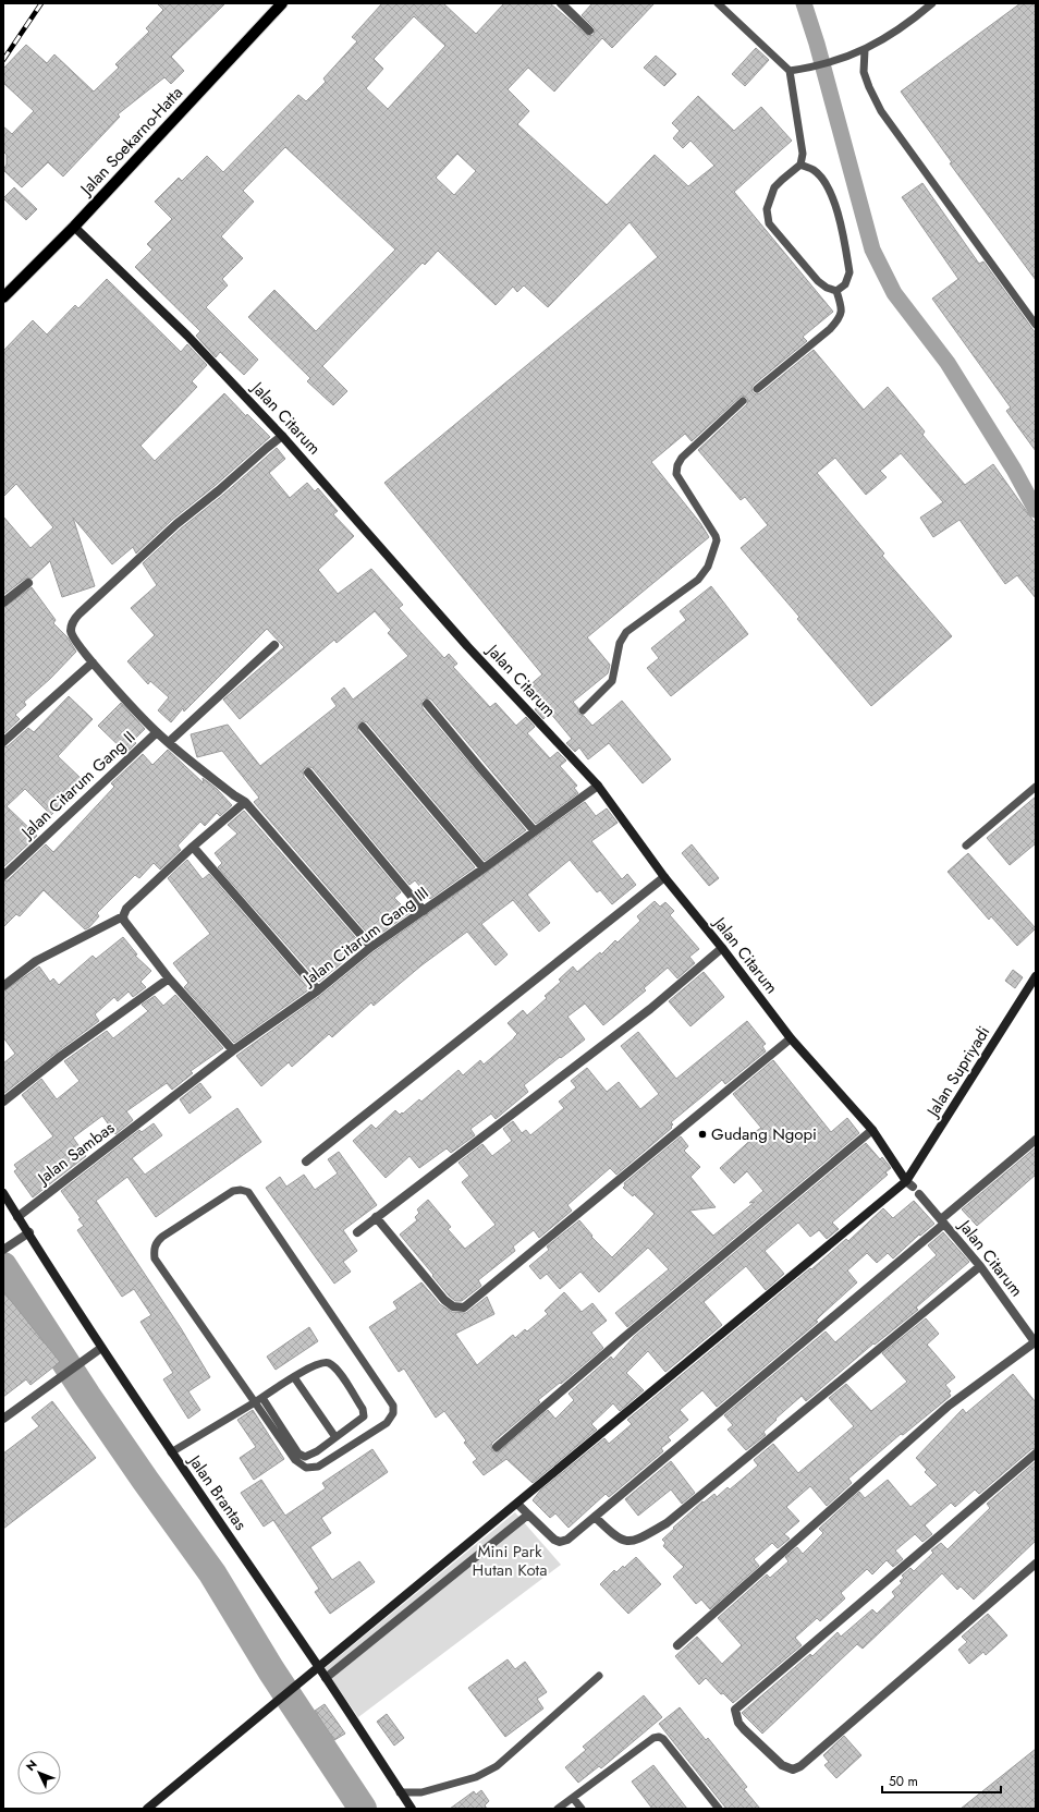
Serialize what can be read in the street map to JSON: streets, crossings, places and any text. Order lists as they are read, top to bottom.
{
  "streets": {
    "main road": [
      "Jalan Soekarno-Hatta",
      "Jalan Citarum",
      "Jalan Supriyadi",
      "Jalan Brantas"
    ],
    "street": ["Jalan Citarum Gang II", "Jalan Citarum Gang III", "Jalan Sambas"]
  },
  "crossings": [
    ["Jalan Soekarno-Hatta", "Jalan Citarum"],
    ["Jalan Citarum", "Jalan Citarum Gang III"],
    ["Jalan Citarum", "Jalan Supriyadi"],
    ["Jalan Citarum Gang III", "Jalan Sambas"],
    ["Jalan Supriyadi", "Jalan Brantas"],
    ["Jalan Sambas", "Jalan Brantas"]
  ],
  "parks": ["Mini Park Hutan Kota"],
  "places": ["Gudang Ngopi"],
  "scale_bar": "50 m",
  "north": "top left"
}
